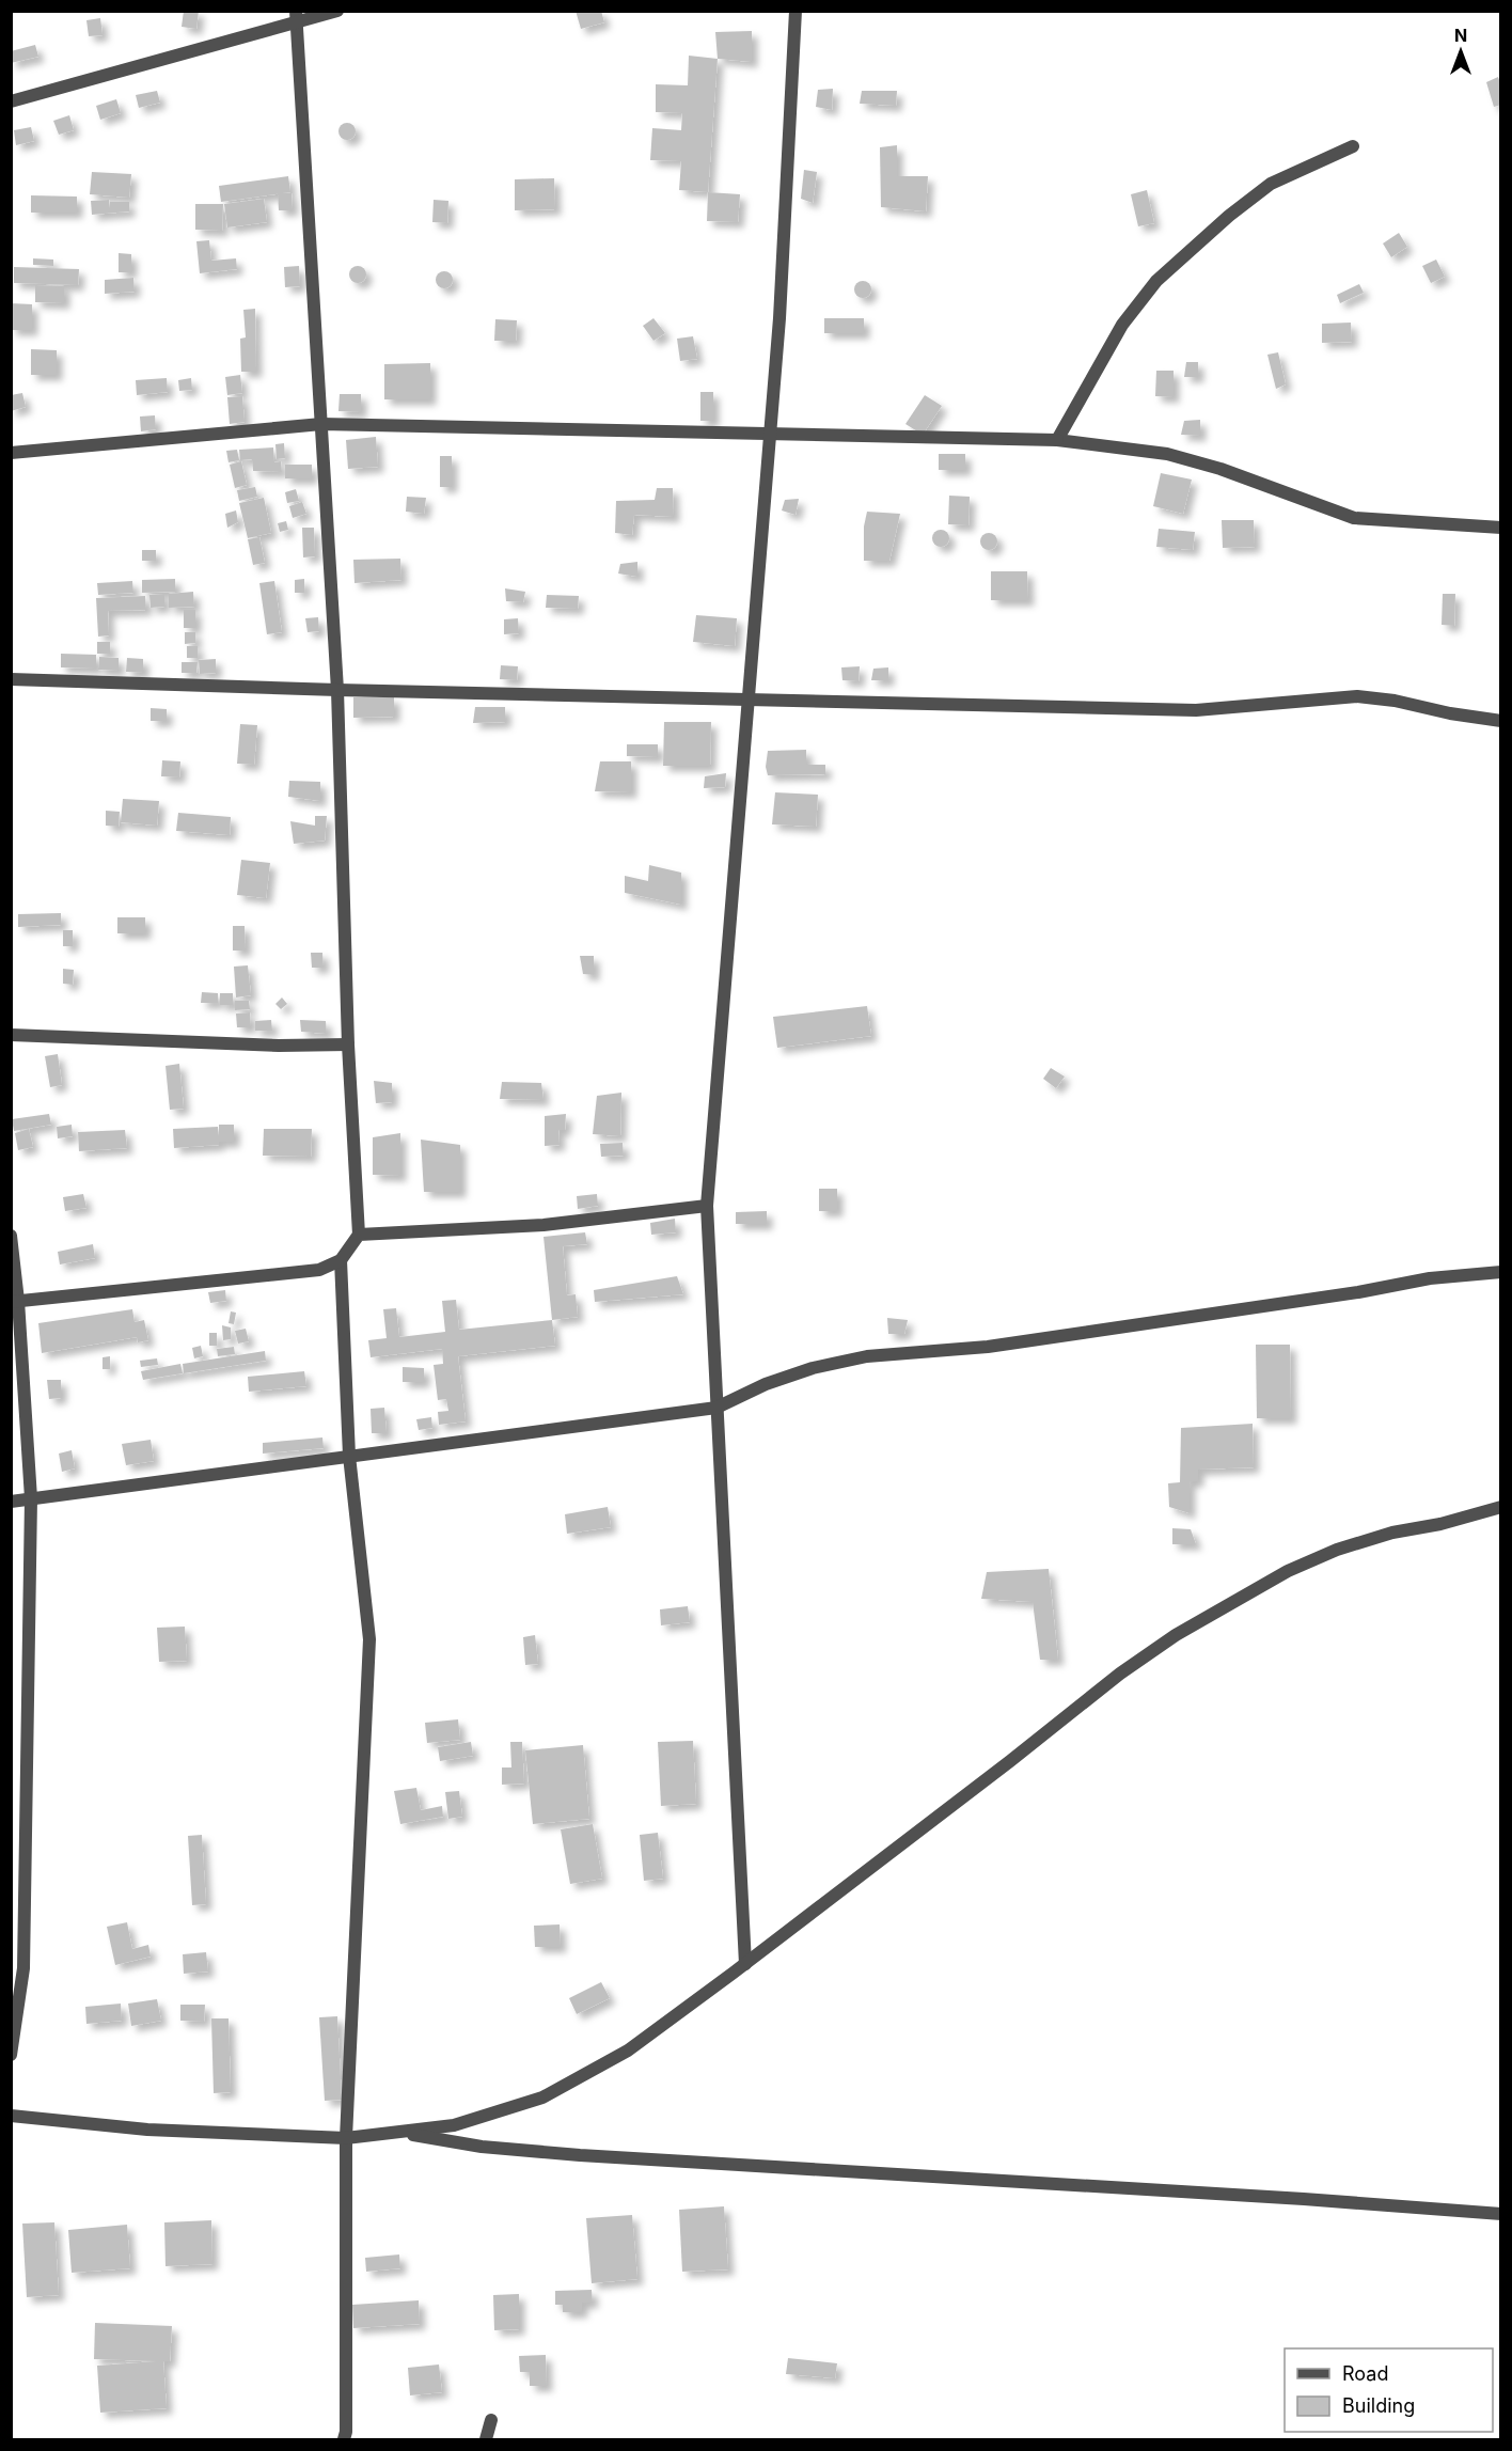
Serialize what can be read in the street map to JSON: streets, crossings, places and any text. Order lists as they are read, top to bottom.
{
  "legend": ["Road", "Building"],
  "north": "top"
}
